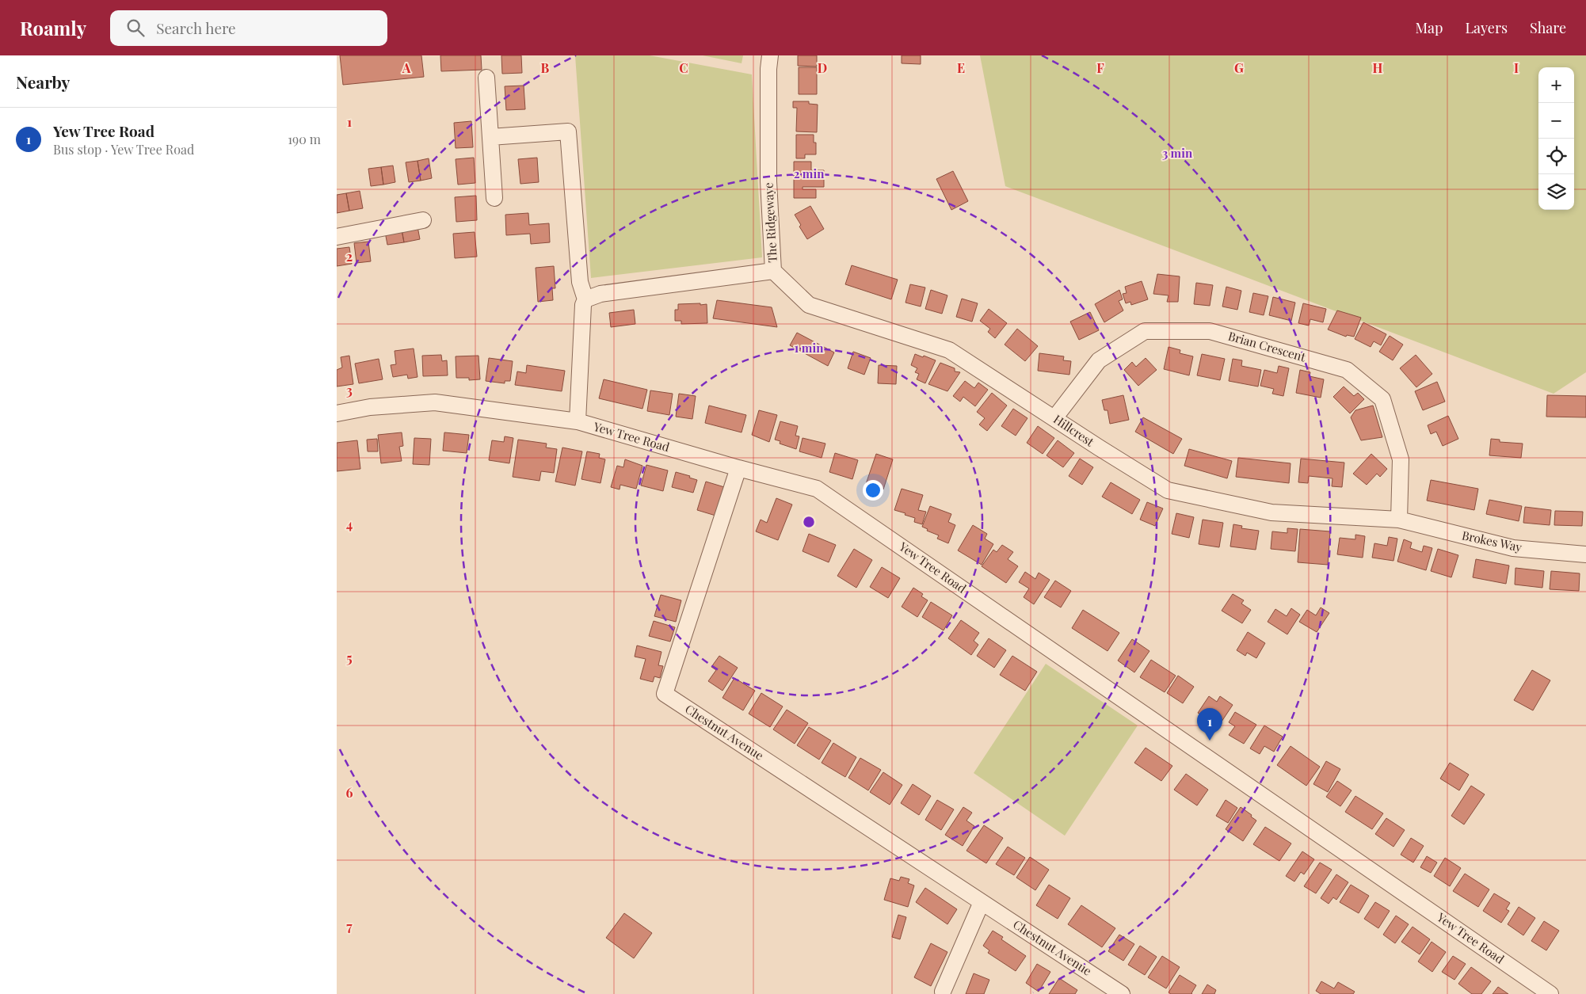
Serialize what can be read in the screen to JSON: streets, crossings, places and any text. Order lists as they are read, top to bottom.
{
  "streets": {
    "street": [
      "The Ridgewaye",
      "Brian Crescent",
      "Hillcrest",
      "Yew Tree Road",
      "Brokes Way",
      "Chestnut Avenue"
    ]
  },
  "crossings": [
    ["The Ridgewaye", "Hillcrest"],
    ["Brian Crescent", "Hillcrest"],
    ["Brian Crescent", "Brokes Way"],
    ["Hillcrest", "Brokes Way"],
    ["Yew Tree Road", "Chestnut Avenue"]
  ],
  "page": {
    "header": "Roamly",
    "search": "Search here",
    "nav": ["Map", "Layers", "Share"],
    "heading": "Nearby",
    "map_buttons": ["+", "−"],
    "list": [
      {
        "mark": "1",
        "name": "Yew Tree Road",
        "note": "Bus stop · Yew Tree Road",
        "value": "190 m"
      }
    ],
    "pins": "1"
  },
  "grid": {
    "columns": [
      "A",
      "B",
      "C",
      "D",
      "E",
      "F",
      "G",
      "H",
      "I"
    ],
    "rows": [
      "1",
      "2",
      "3",
      "4",
      "5",
      "6",
      "7"
    ]
  },
  "rings": ["3 min", "2 min", "1 min"]
}
